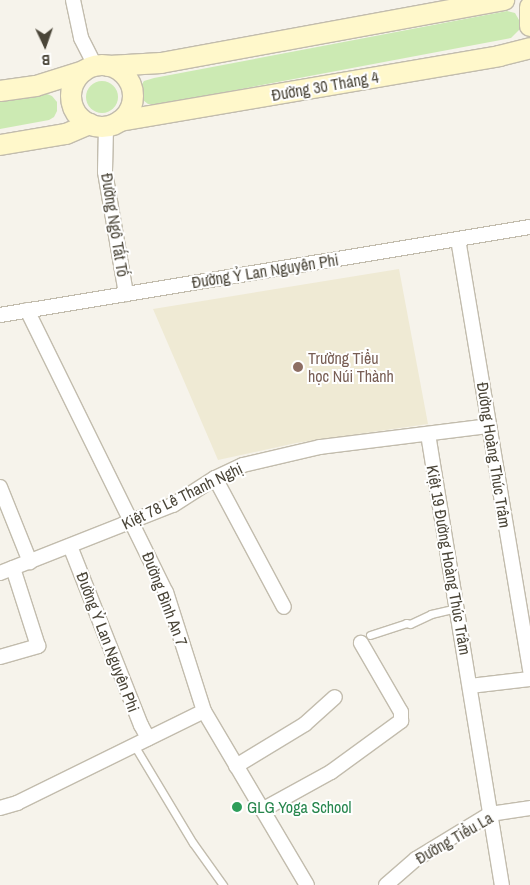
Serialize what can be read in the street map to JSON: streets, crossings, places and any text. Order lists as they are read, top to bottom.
{
  "streets": {
    "street": [
      "Đường 30 Tháng 4",
      "Đường Ngô Tất Tố",
      "Đường Ỷ Lan Nguyên Phi",
      "Đường Hoàng Thúc Trâm",
      "Kiệt 78 Lê Thanh Nghị",
      "Kiệt 19 Đường Hoàng Thúc Trâm",
      "Đường Bình An 7",
      "Đường Tiểu La"
    ]
  },
  "crossings": [
    ["Đường 30 Tháng 4", "Đường Ngô Tất Tố"],
    ["Đường Ngô Tất Tố", "Đường Ỷ Lan Nguyên Phi"],
    ["Đường Ỷ Lan Nguyên Phi", "Đường Hoàng Thúc Trâm"],
    ["Đường Ỷ Lan Nguyên Phi", "Kiệt 78 Lê Thanh Nghị"],
    ["Đường Ỷ Lan Nguyên Phi", "Đường Bình An 7"],
    ["Đường Hoàng Thúc Trâm", "Kiệt 78 Lê Thanh Nghị"],
    ["Kiệt 78 Lê Thanh Nghị", "Kiệt 19 Đường Hoàng Thúc Trâm"],
    ["Kiệt 78 Lê Thanh Nghị", "Đường Bình An 7"]
  ],
  "places": ["Trường Tiểu học Núi Thành", "GLG Yoga School"],
  "north": "bottom"
}
